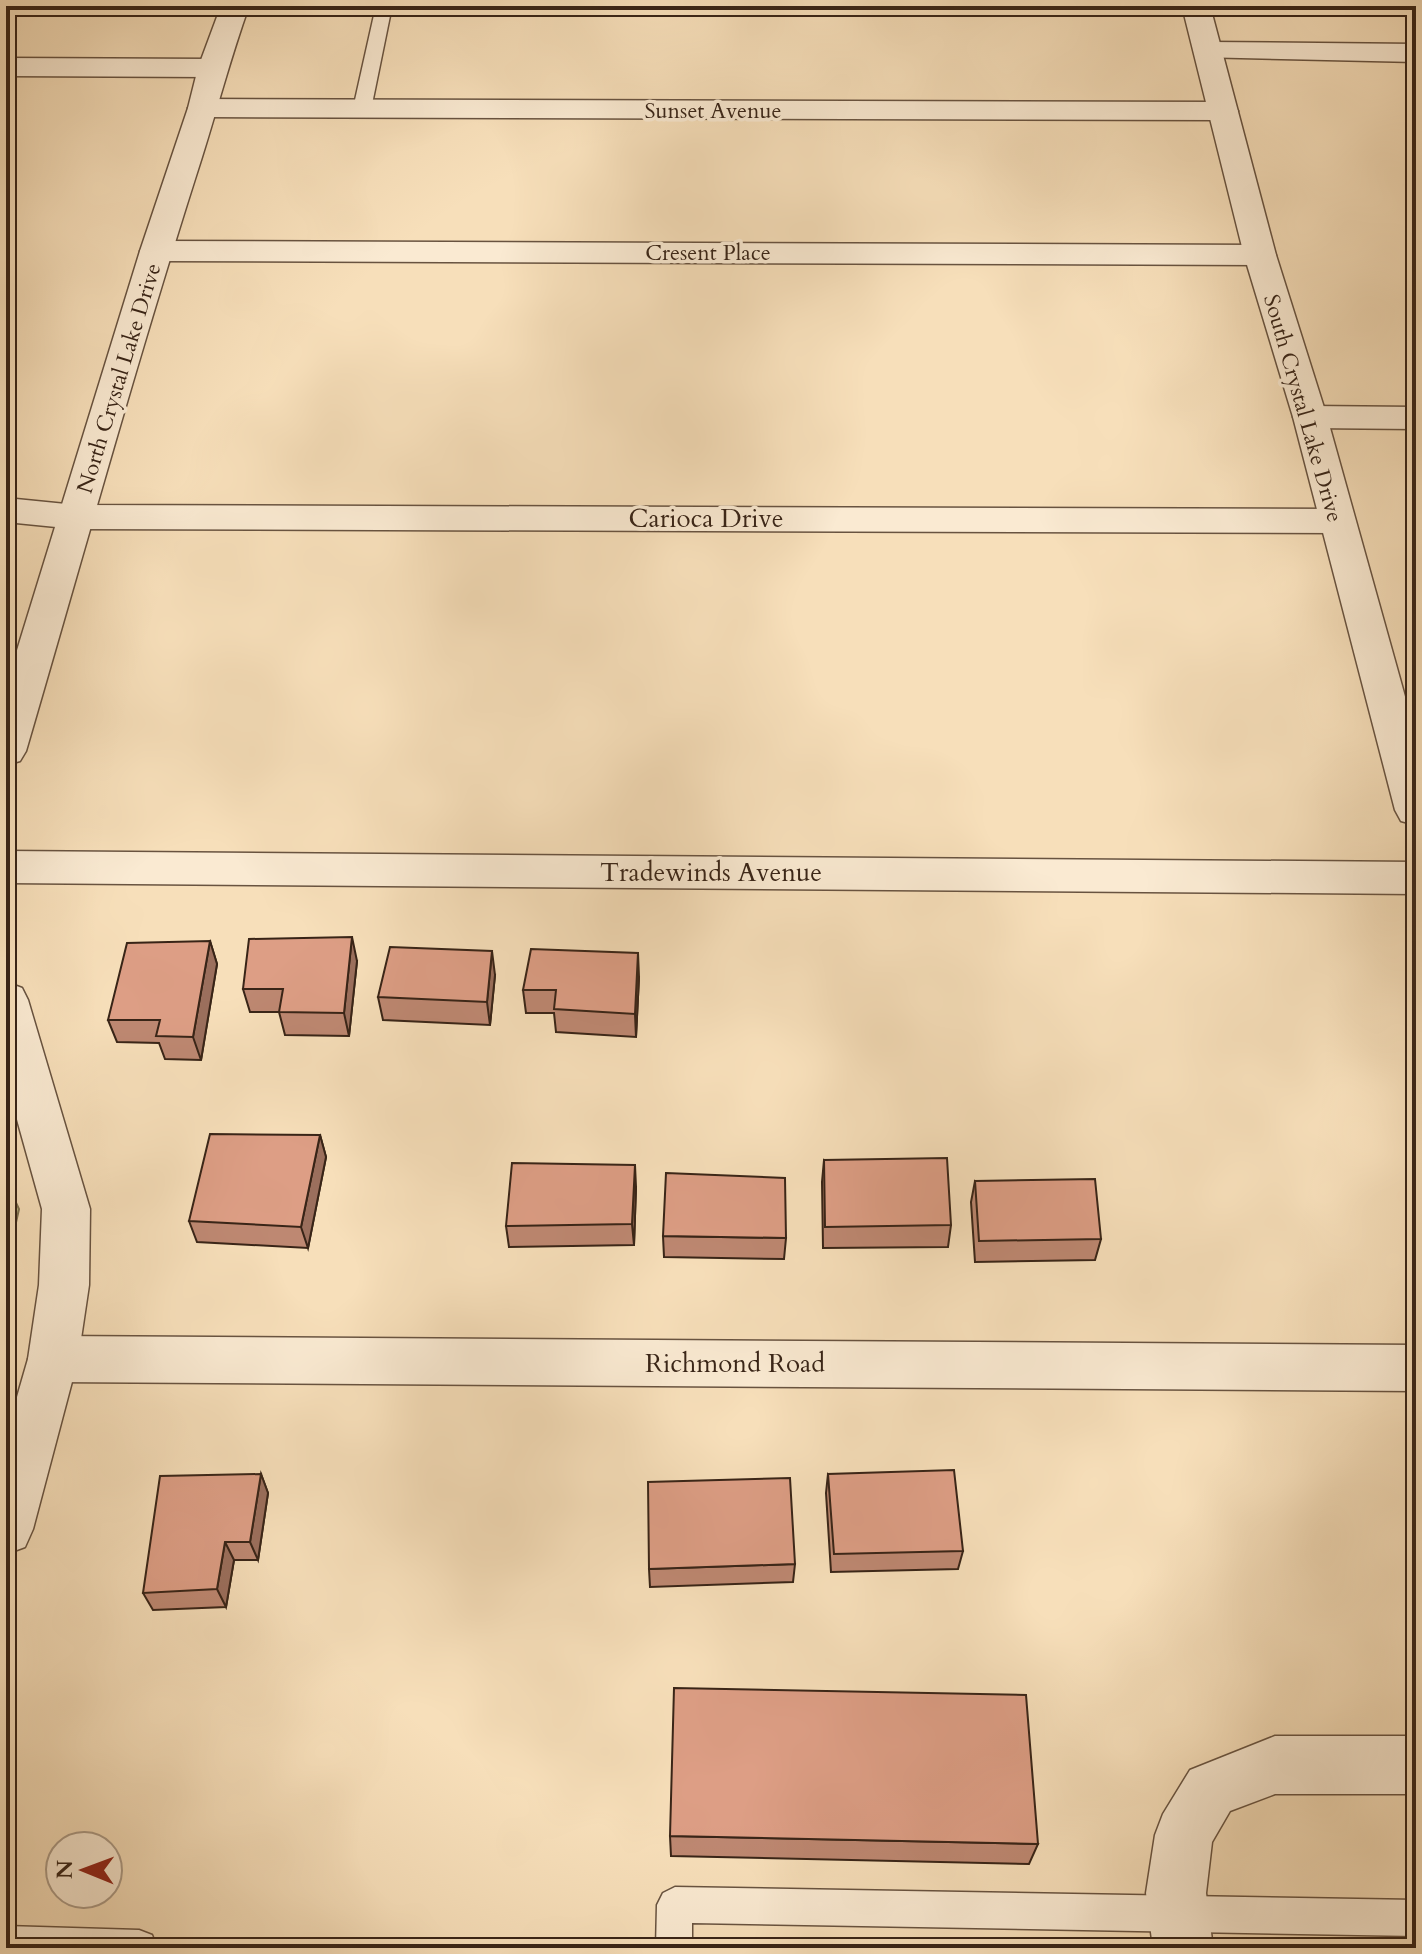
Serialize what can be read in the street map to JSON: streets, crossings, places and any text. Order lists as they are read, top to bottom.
{
  "streets": {
    "street": [
      "Sunset Avenue",
      "Cresent Place",
      "North Crystal Lake Drive",
      "South Crystal Lake Drive",
      "Carioca Drive",
      "Tradewinds Avenue",
      "Richmond Road"
    ]
  },
  "crossings": [
    ["Sunset Avenue", "North Crystal Lake Drive"],
    ["Sunset Avenue", "South Crystal Lake Drive"],
    ["Cresent Place", "North Crystal Lake Drive"],
    ["Cresent Place", "South Crystal Lake Drive"],
    ["North Crystal Lake Drive", "Carioca Drive"],
    ["South Crystal Lake Drive", "Carioca Drive"]
  ],
  "north": "left"
}
